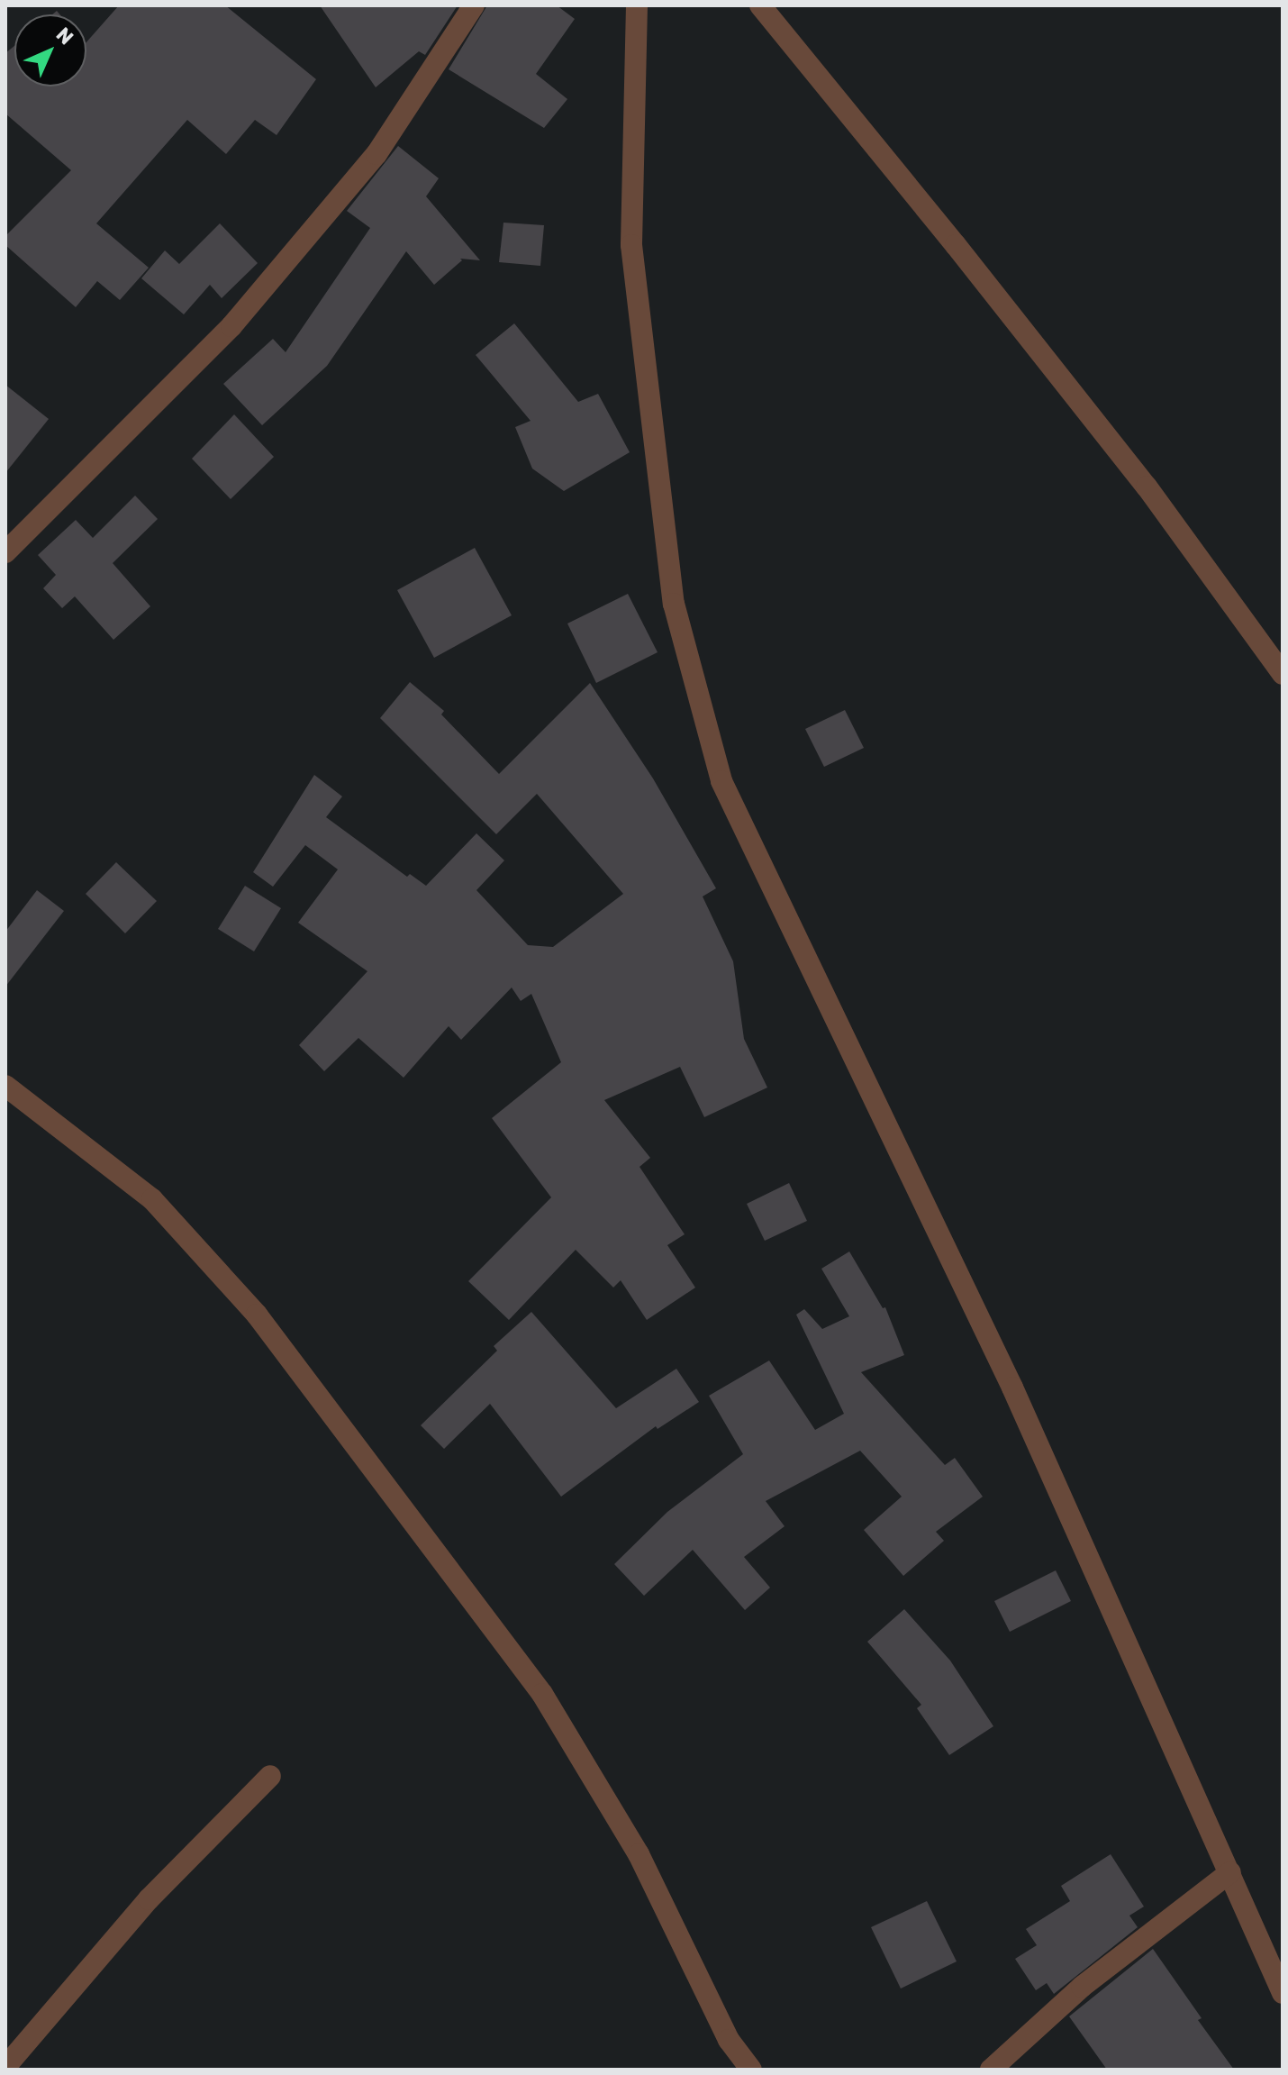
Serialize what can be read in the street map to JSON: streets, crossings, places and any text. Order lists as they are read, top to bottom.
{
  "north": "top right"
}
